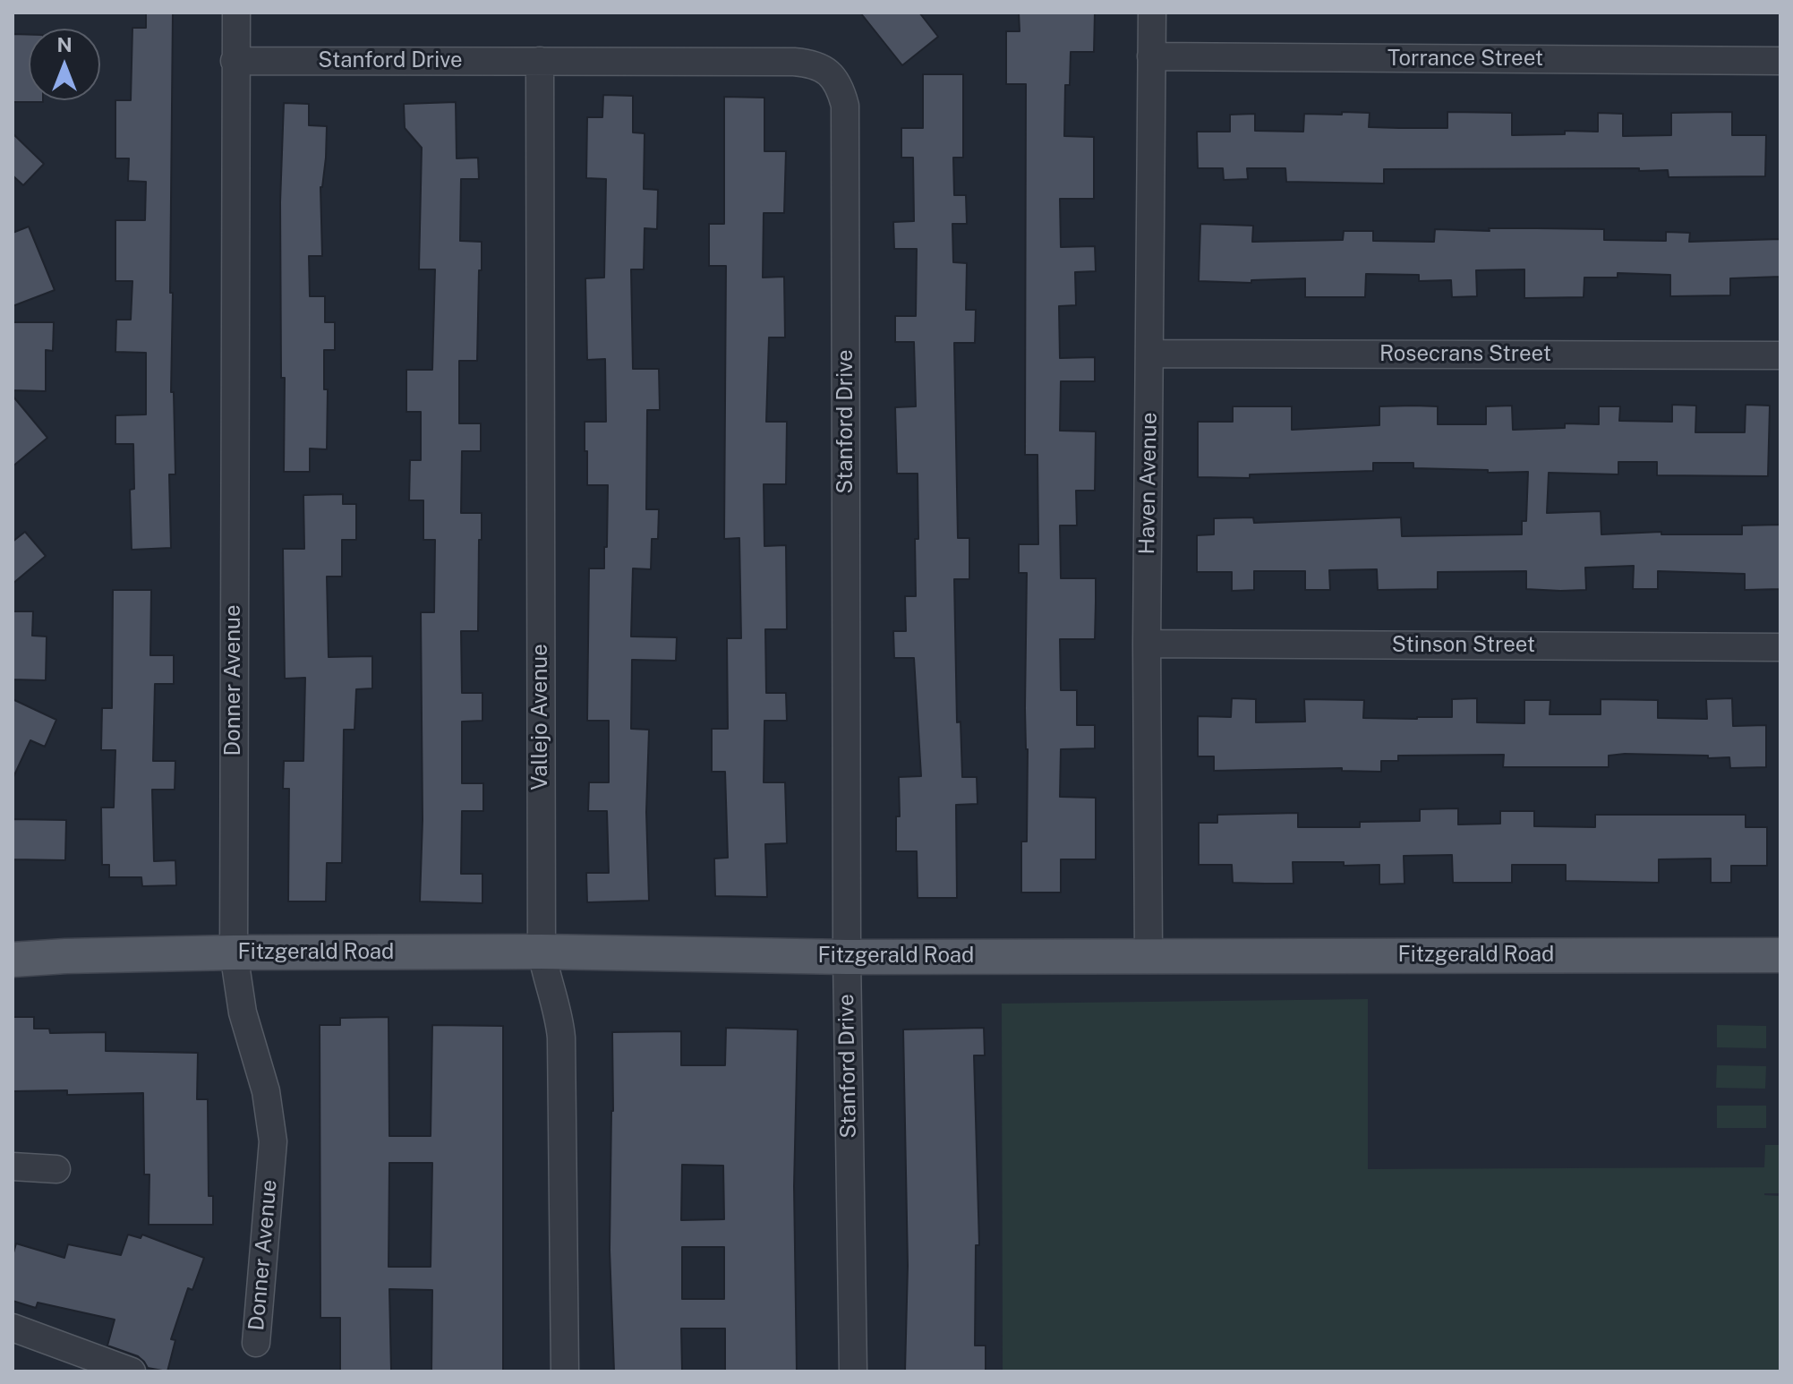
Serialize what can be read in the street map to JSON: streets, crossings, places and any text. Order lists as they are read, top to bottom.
{
  "streets": {
    "main road": ["Fitzgerald Road"],
    "street": [
      "Torrance Street",
      "Stanford Drive",
      "Rosecrans Street",
      "Haven Avenue",
      "Stinson Street",
      "Donner Avenue",
      "Vallejo Avenue"
    ]
  },
  "crossings": [
    ["Torrance Street", "Haven Avenue"],
    ["Stanford Drive", "Donner Avenue"],
    ["Stanford Drive", "Vallejo Avenue"],
    ["Stanford Drive", "Fitzgerald Road"],
    ["Rosecrans Street", "Haven Avenue"],
    ["Haven Avenue", "Stinson Street"],
    ["Haven Avenue", "Fitzgerald Road"],
    ["Donner Avenue", "Fitzgerald Road"],
    ["Vallejo Avenue", "Fitzgerald Road"]
  ],
  "north": "top"
}
